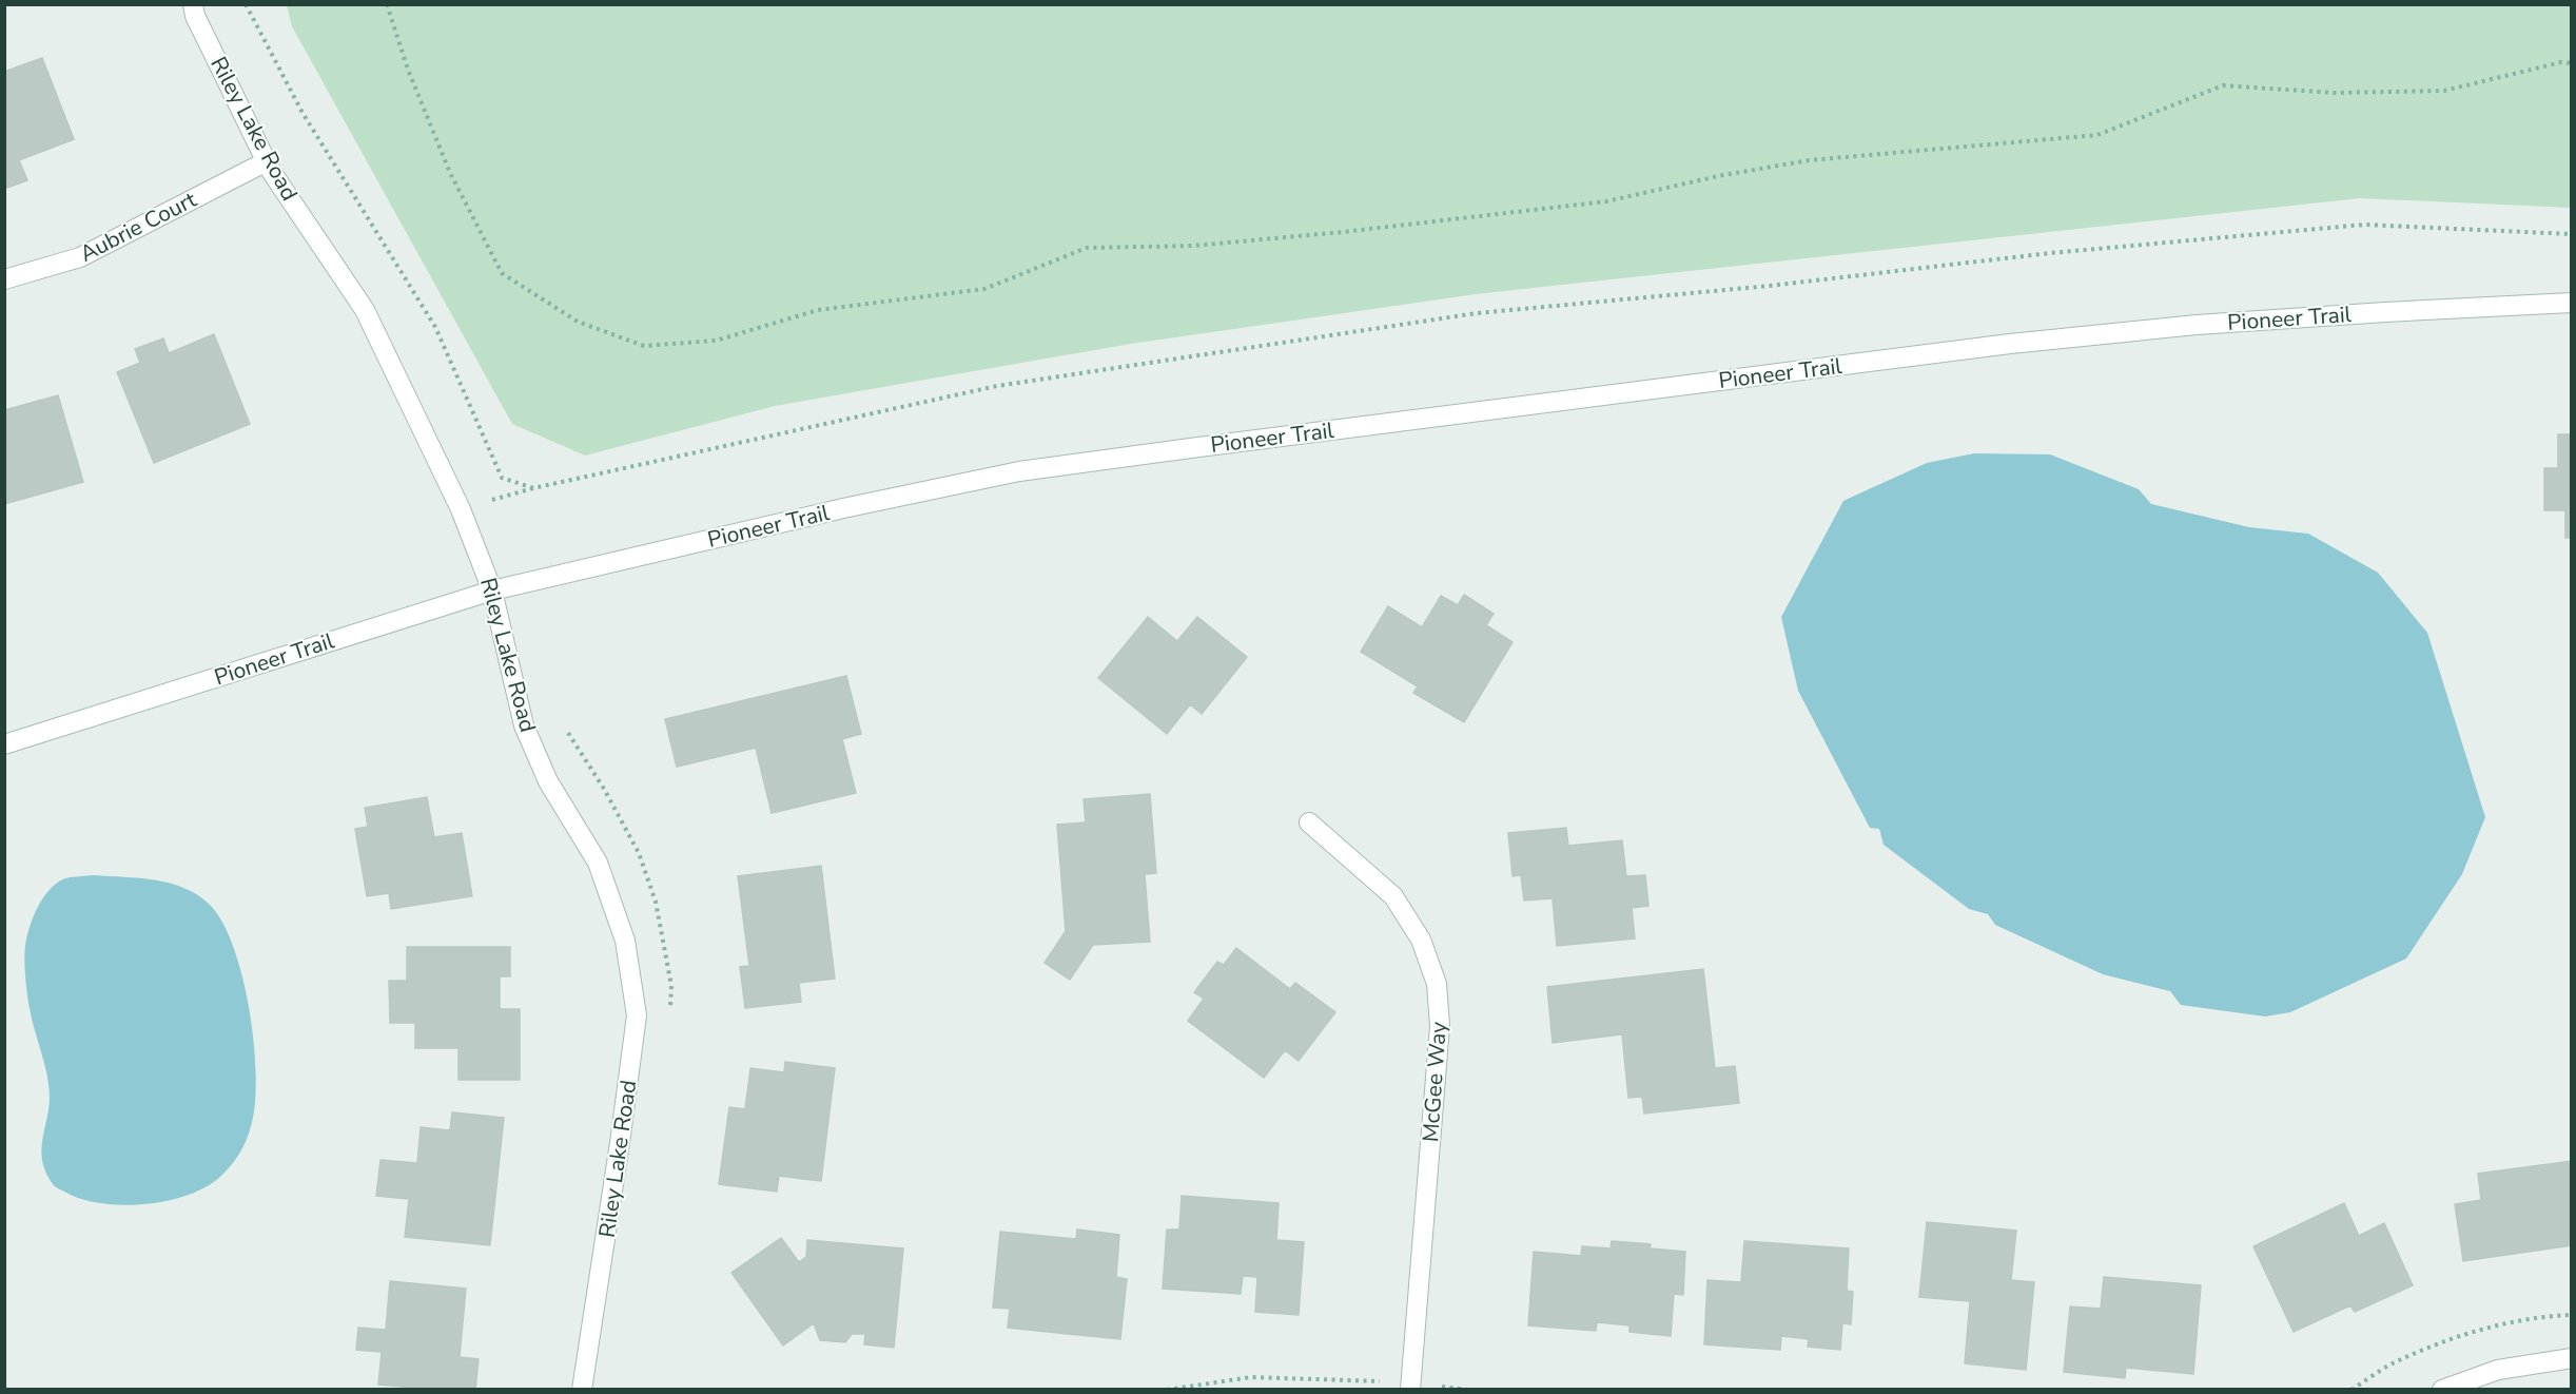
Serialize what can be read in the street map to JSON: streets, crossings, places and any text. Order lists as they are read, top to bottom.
{
  "streets": {
    "main road": [
      "Riley Lake Road",
      "Aubrie Court",
      "Pioneer Trail",
      "McGee Way"
    ]
  },
  "crossings": [
    ["Riley Lake Road", "Aubrie Court"],
    ["Riley Lake Road", "Pioneer Trail"]
  ]
}
